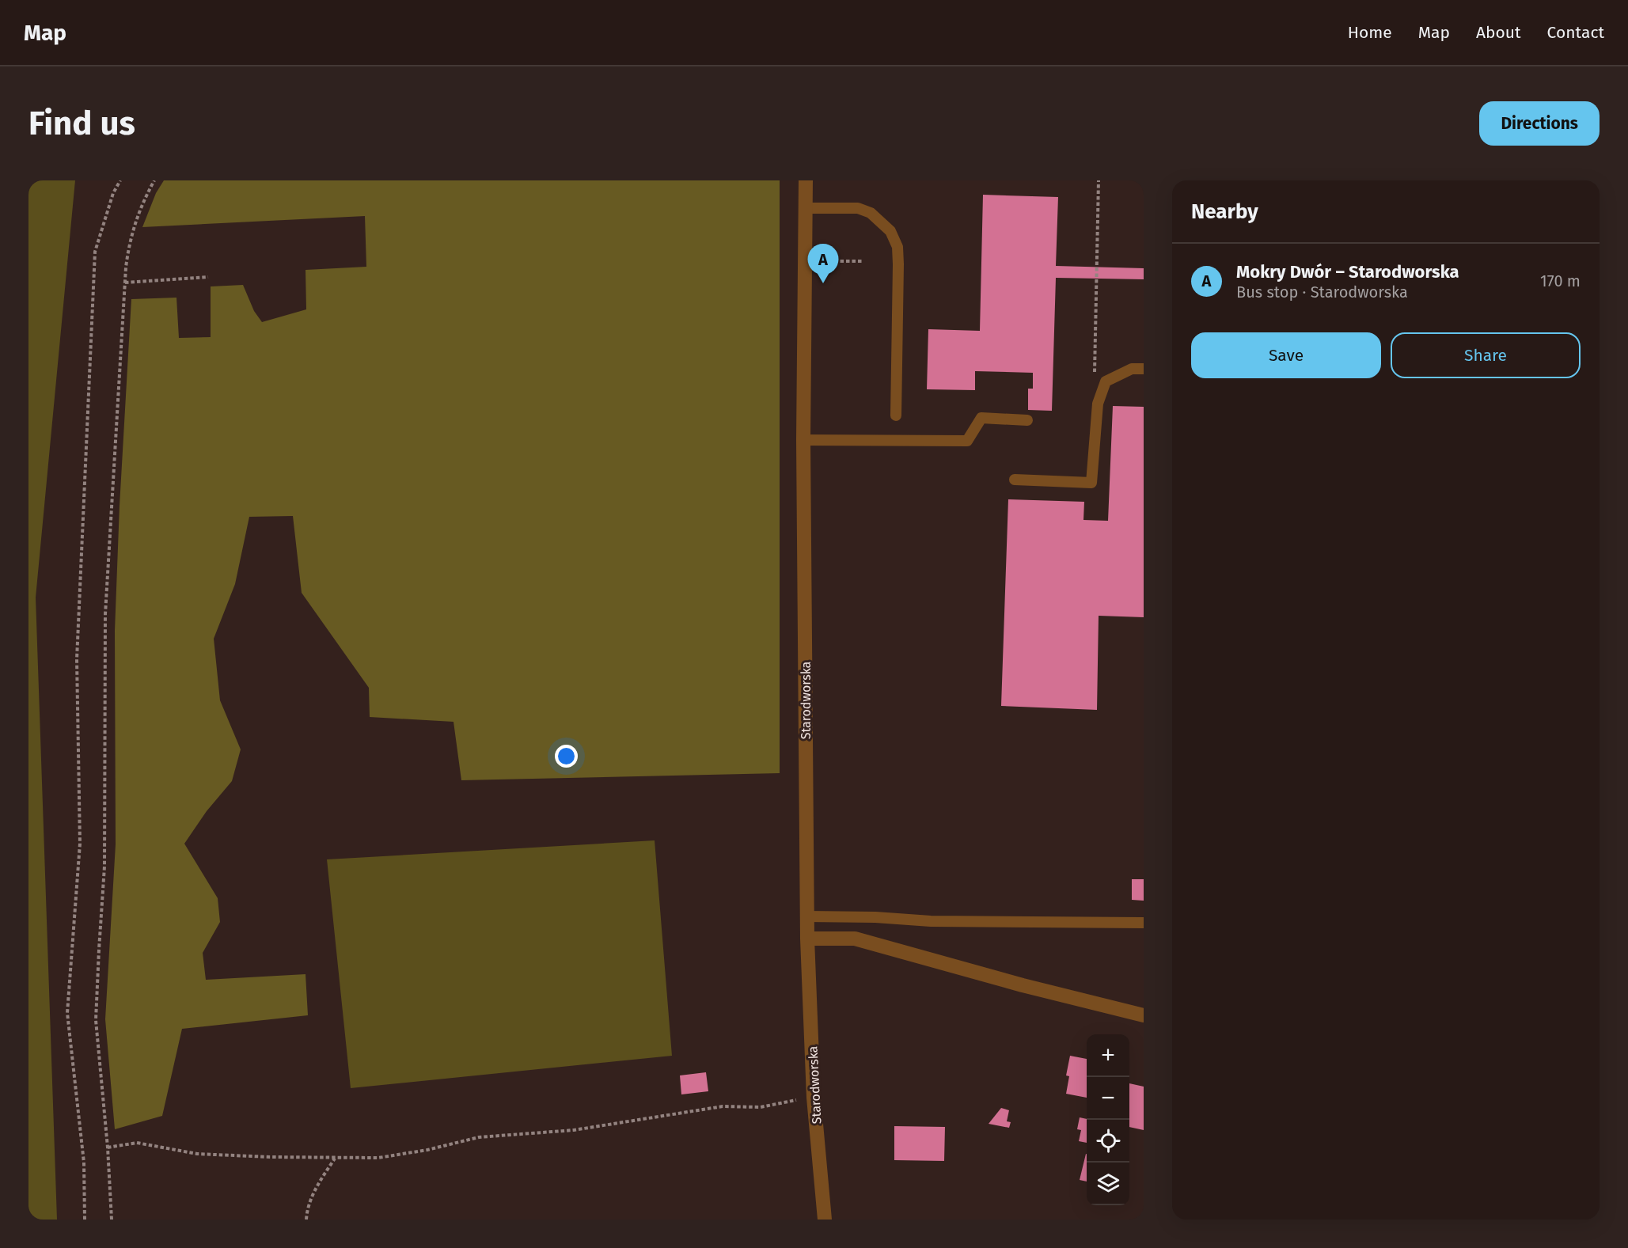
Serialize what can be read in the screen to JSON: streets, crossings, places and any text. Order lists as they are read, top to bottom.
{
  "streets": {
    "street": ["Starodworska"]
  },
  "page": {
    "header": "Map",
    "nav": [
      "Home",
      "Map",
      "About",
      "Contact"
    ],
    "buttons": [
      "Directions",
      ["Save", "Share"]
    ],
    "title": "Find us",
    "heading": "Nearby",
    "list": [
      {
        "mark": "A",
        "name": "Mokry Dwór – Starodworska",
        "note": "Bus stop · Starodworska",
        "value": "170 m"
      }
    ],
    "pins": "A",
    "map_buttons": ["+", "−"]
  }
}
